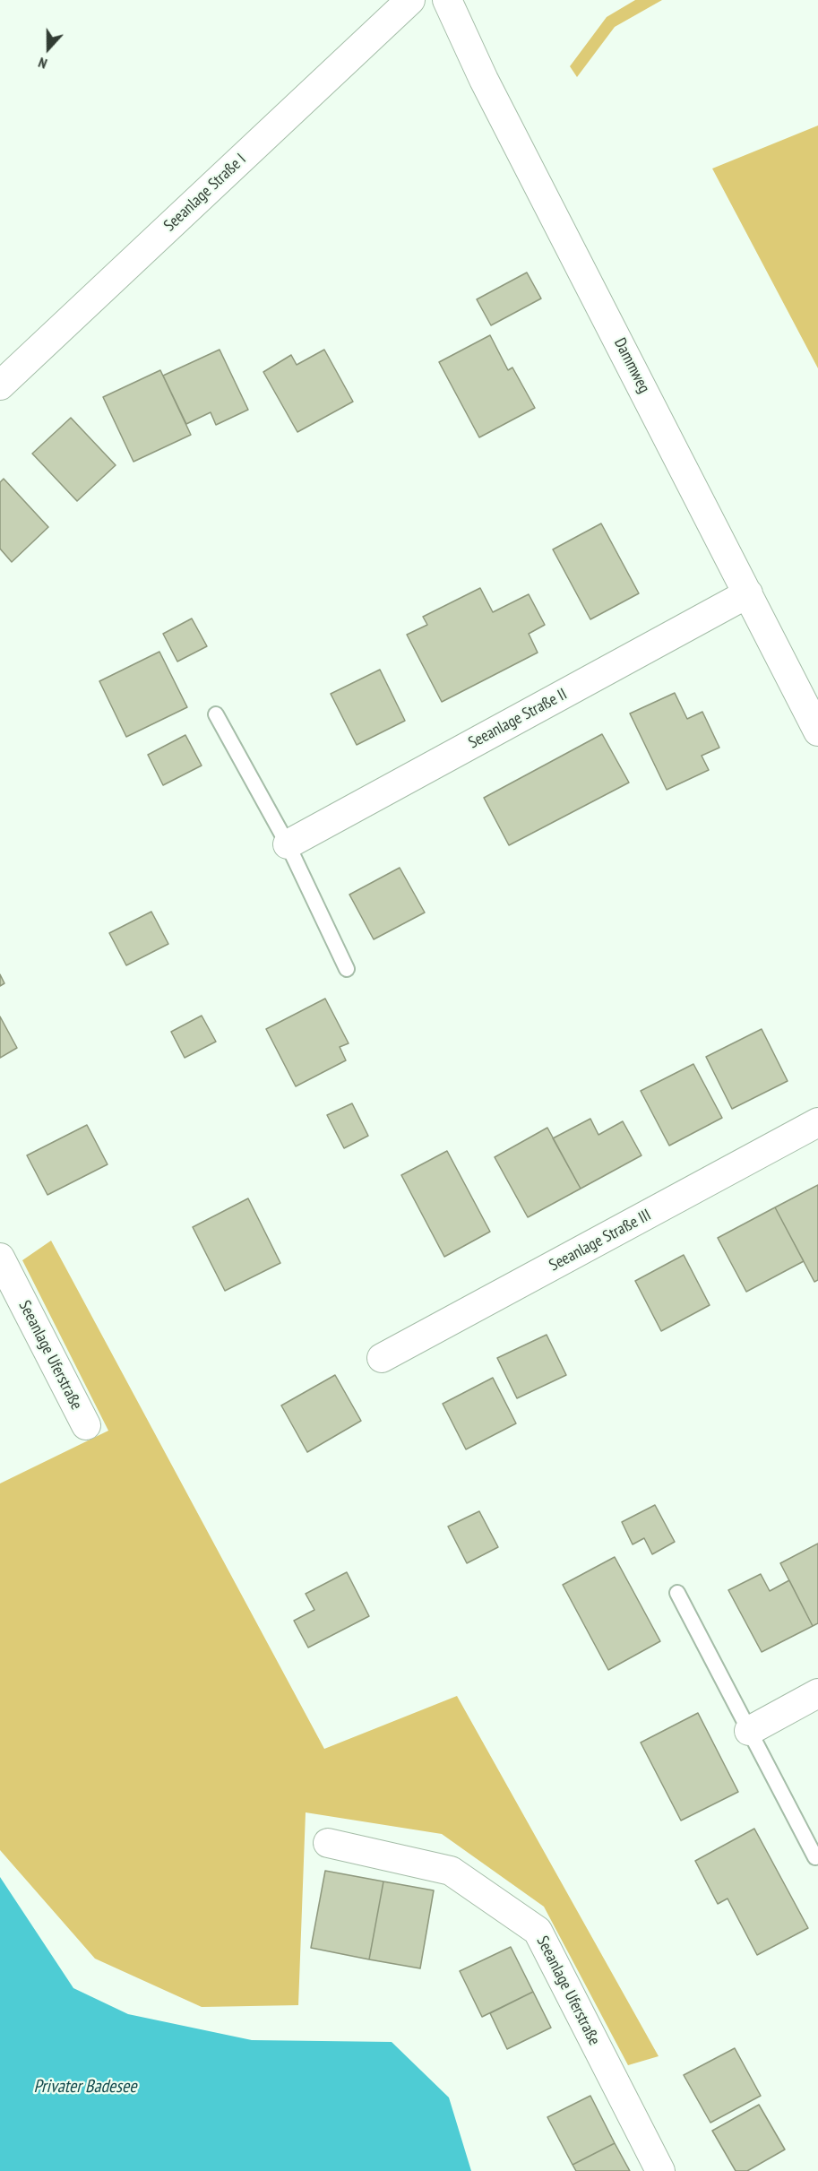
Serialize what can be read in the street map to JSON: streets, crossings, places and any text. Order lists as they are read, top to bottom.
{
  "streets": {
    "street": [
      "Seeanlage Straße I",
      "Dammweg",
      "Seeanlage Straße II",
      "Seeanlage Straße III",
      "Seeanlage Uferstraße"
    ]
  },
  "crossings": [
    ["Dammweg", "Seeanlage Straße II"]
  ],
  "water": ["Privater Badesee"],
  "north": "bottom"
}
